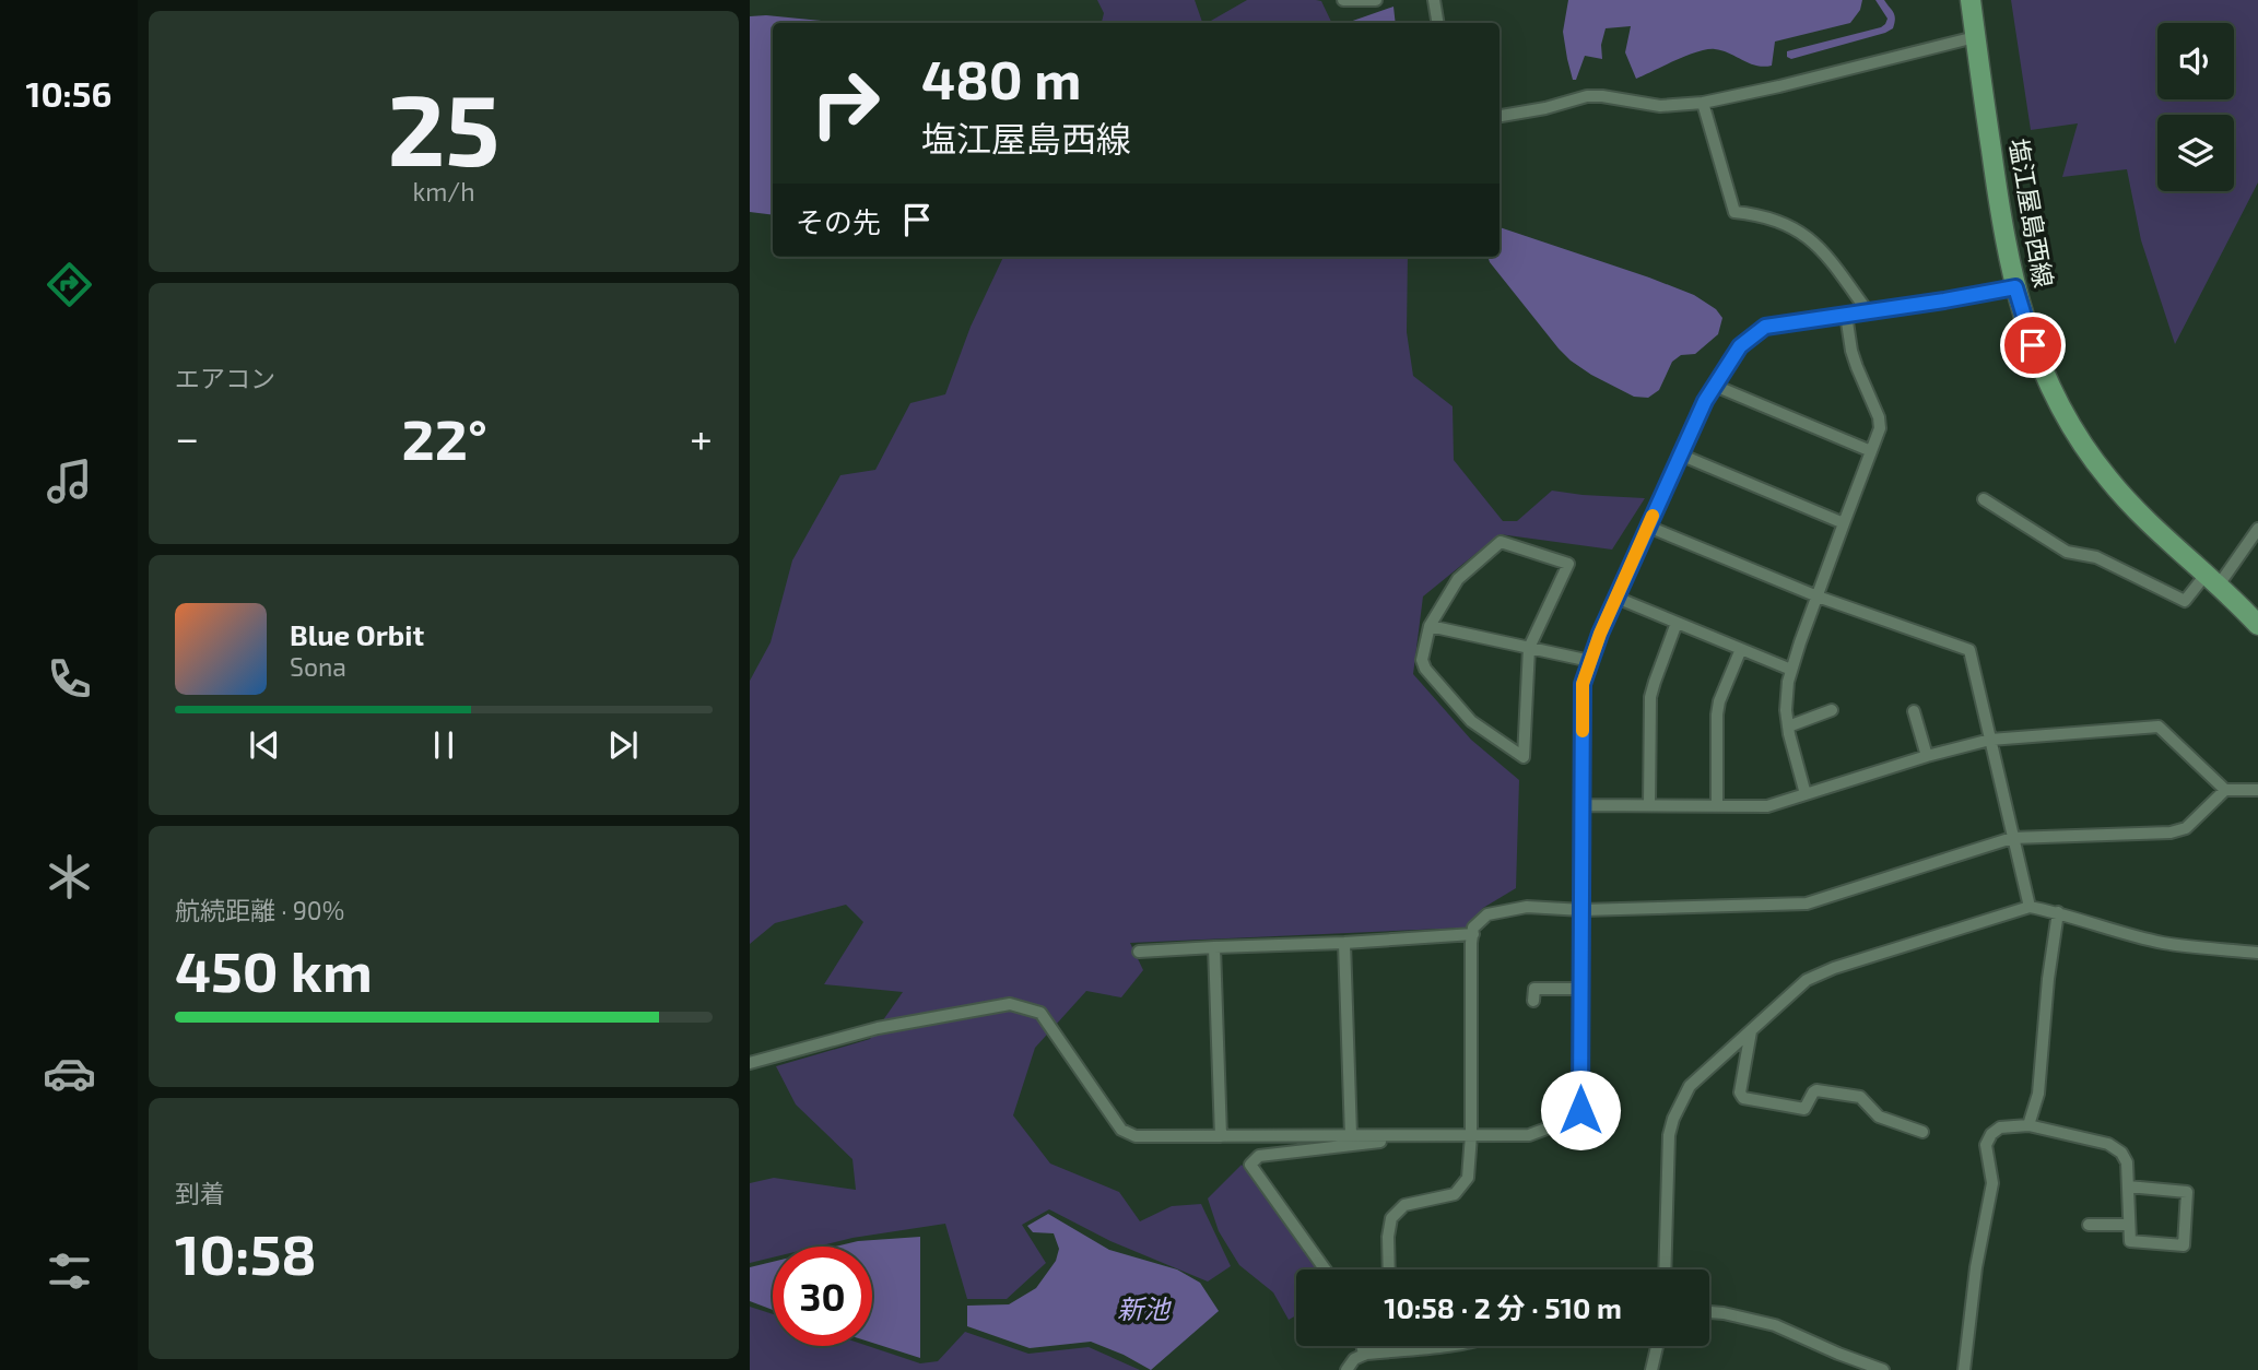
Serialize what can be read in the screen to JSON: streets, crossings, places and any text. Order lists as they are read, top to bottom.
{
  "streets": {
    "main road": ["塩江屋島西線"]
  },
  "water": ["新池"],
  "page": {
    "tabs": "10:56",
    "tile": [
      ["25", "km/h"],
      "エアコン",
      ["航続距離 · 90%", "450 km"],
      ["到着", "10:58"]
    ],
    "turn": ["480 m", "塩江屋島西線"],
    "then": "その先",
    "heat": ["−", "22°", "+"],
    "song": ["Blue Orbit", "Sona"],
    "limit": "30",
    "trip": "10:58 · 2 分 · 510 m"
  }
}
